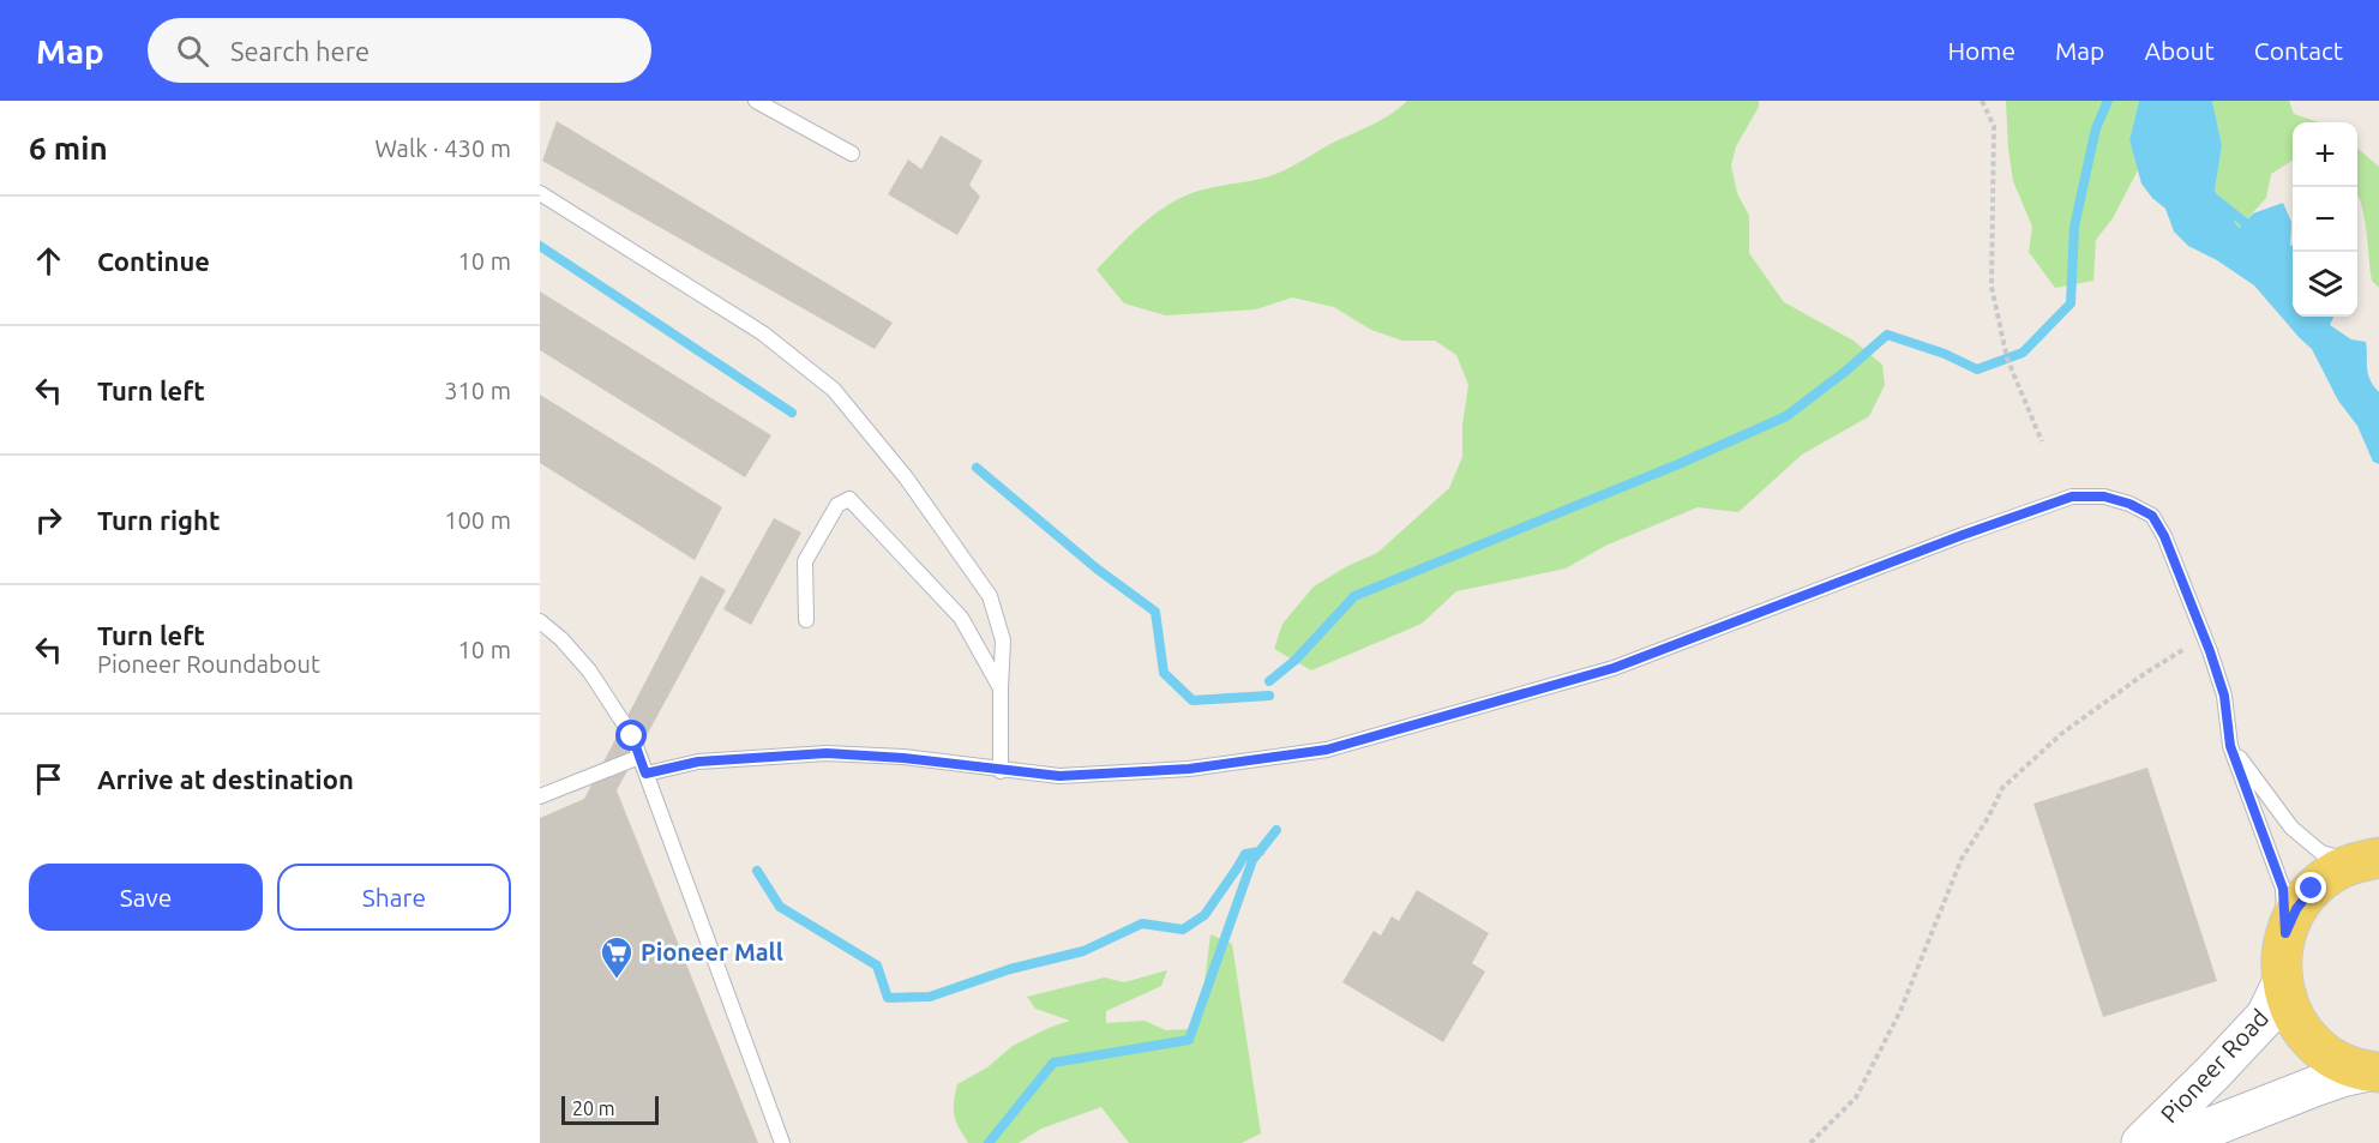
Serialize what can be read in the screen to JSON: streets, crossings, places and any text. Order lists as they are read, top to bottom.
{
  "streets": {
    "main road": ["Pioneer Road"]
  },
  "places": {
    "supermarket": ["Pioneer Mall"]
  },
  "scale_bar": "20 m",
  "page": {
    "header": "Map",
    "search": "Search here",
    "nav": [
      "Home",
      "Map",
      "About",
      "Contact"
    ],
    "heading": ["6 min", "Walk · 430 m"],
    "map_buttons": ["+", "−"],
    "list": [
      ["Continue", "10 m"],
      ["Turn left", "310 m"],
      ["Turn right", "100 m"],
      ["Turn left", "Pioneer Roundabout", "10 m"],
      "Arrive at destination"
    ],
    "buttons": ["Save", "Share"],
    "scale": "20 m"
  }
}
